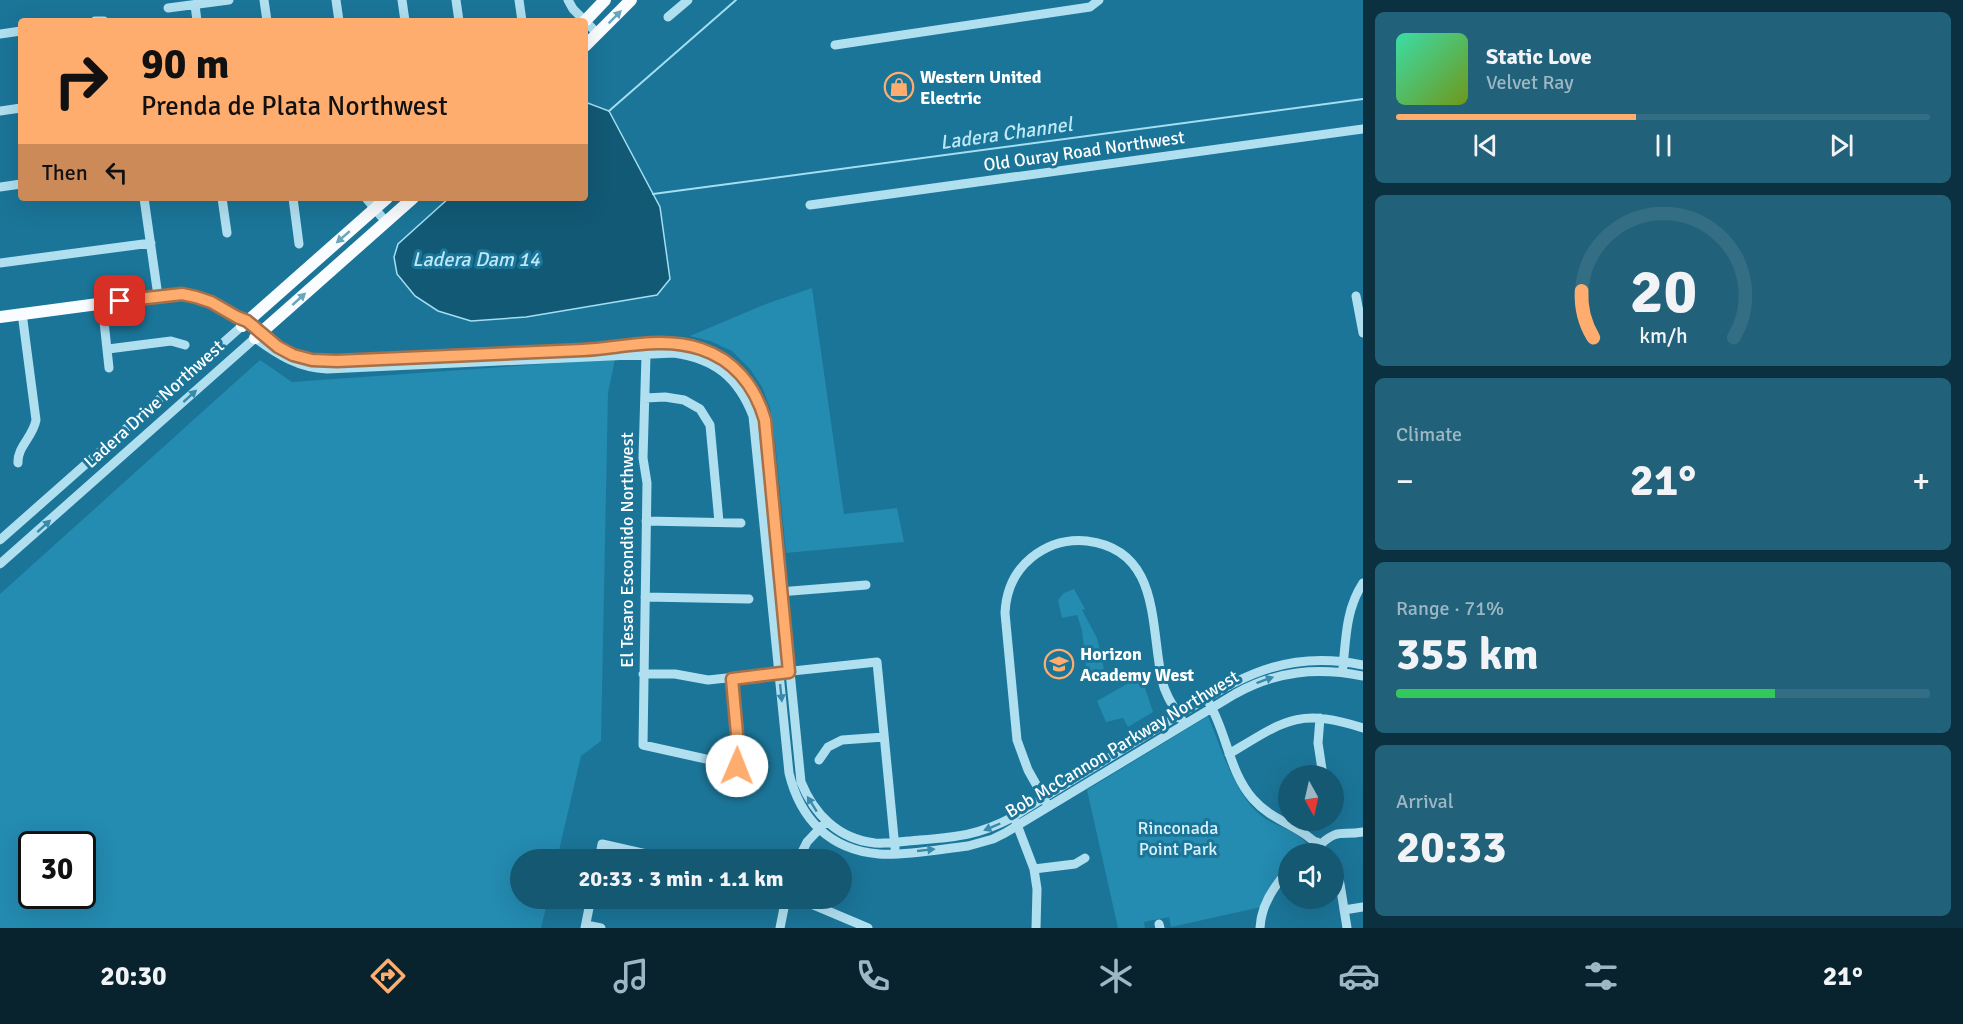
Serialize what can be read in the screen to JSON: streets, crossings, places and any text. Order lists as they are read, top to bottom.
{
  "streets": {
    "main road": ["Ladera Drive Northwest"],
    "street": ["Old Ouray Road Northwest", "El Tesaro Escondido Northwest", "Bob McCannon Parkway Northwest"]
  },
  "crossings": [
    ["Ladera Drive Northwest", "Bob McCannon Parkway Northwest"],
    ["El Tesaro Escondido Northwest", "Bob McCannon Parkway Northwest"]
  ],
  "water": ["Ladera Channel", "Ladera Dam 14"],
  "parks": ["Rinconada Point Park"],
  "places": {
    "shop": ["Western United Electric"],
    "school or university": ["Horizon Academy West"]
  },
  "north": "bottom",
  "page": {
    "turn": ["90 m", "Prenda de Plata Northwest"],
    "song": ["Static Love", "Velvet Ray"],
    "then": "Then",
    "tile": [
      "Climate",
      ["Range · 71%", "355 km"],
      ["Arrival", "20:33"]
    ],
    "heat": ["−", "21°", "+"],
    "limit": "30",
    "trip": "20:33 · 3 min · 1.1 km",
    "tabs": ["20:30", "21°"],
    "gauge": ["20", "km/h"]
  }
}
